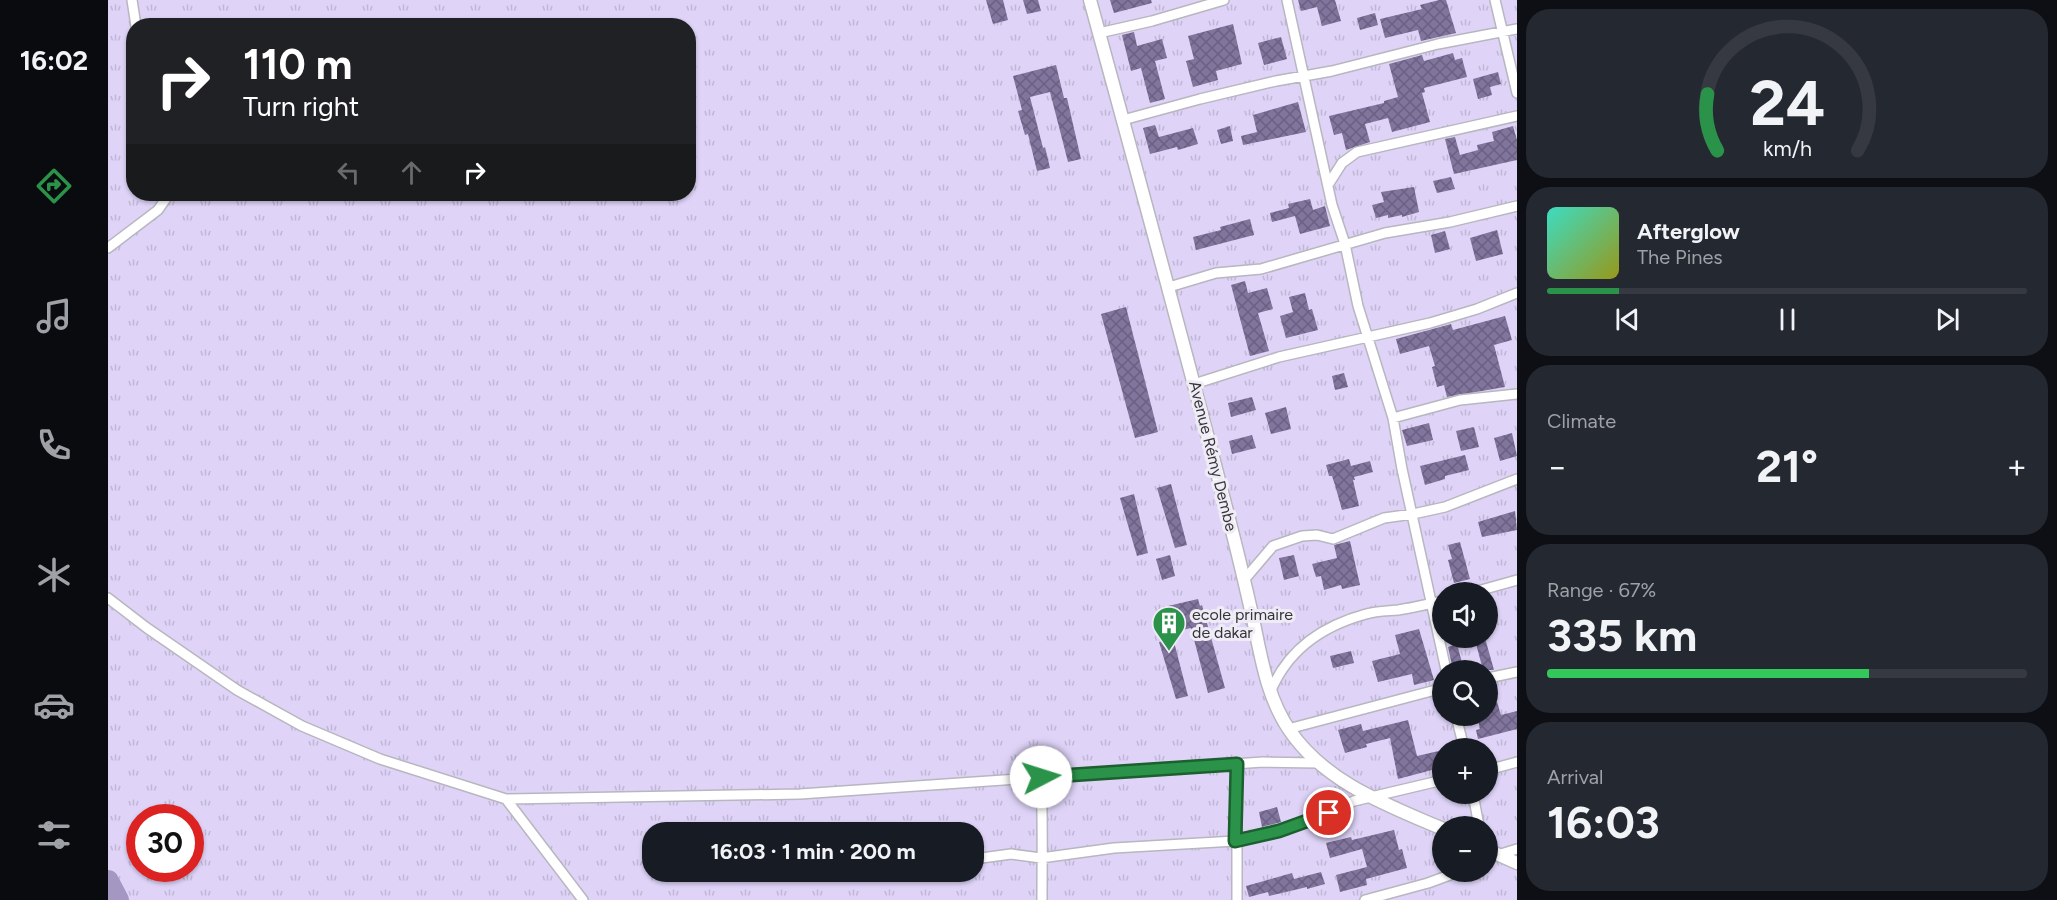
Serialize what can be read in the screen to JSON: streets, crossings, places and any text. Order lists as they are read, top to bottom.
{
  "streets": {
    "street": ["Avenue Rémy Dembe"]
  },
  "places": {
    "building": ["ecole primaire de dakar"]
  },
  "page": {
    "tabs": "16:02",
    "turn": ["110 m", "Turn right"],
    "song": ["Afterglow", "The Pines"],
    "tile": [
      "Climate",
      ["Range · 67%", "335 km"],
      ["Arrival", "16:03"]
    ],
    "heat": ["−", "21°", "+"],
    "map_buttons": ["+", "−"],
    "limit": "30",
    "trip": "16:03 · 1 min · 200 m",
    "gauge": ["24", "km/h"]
  }
}
